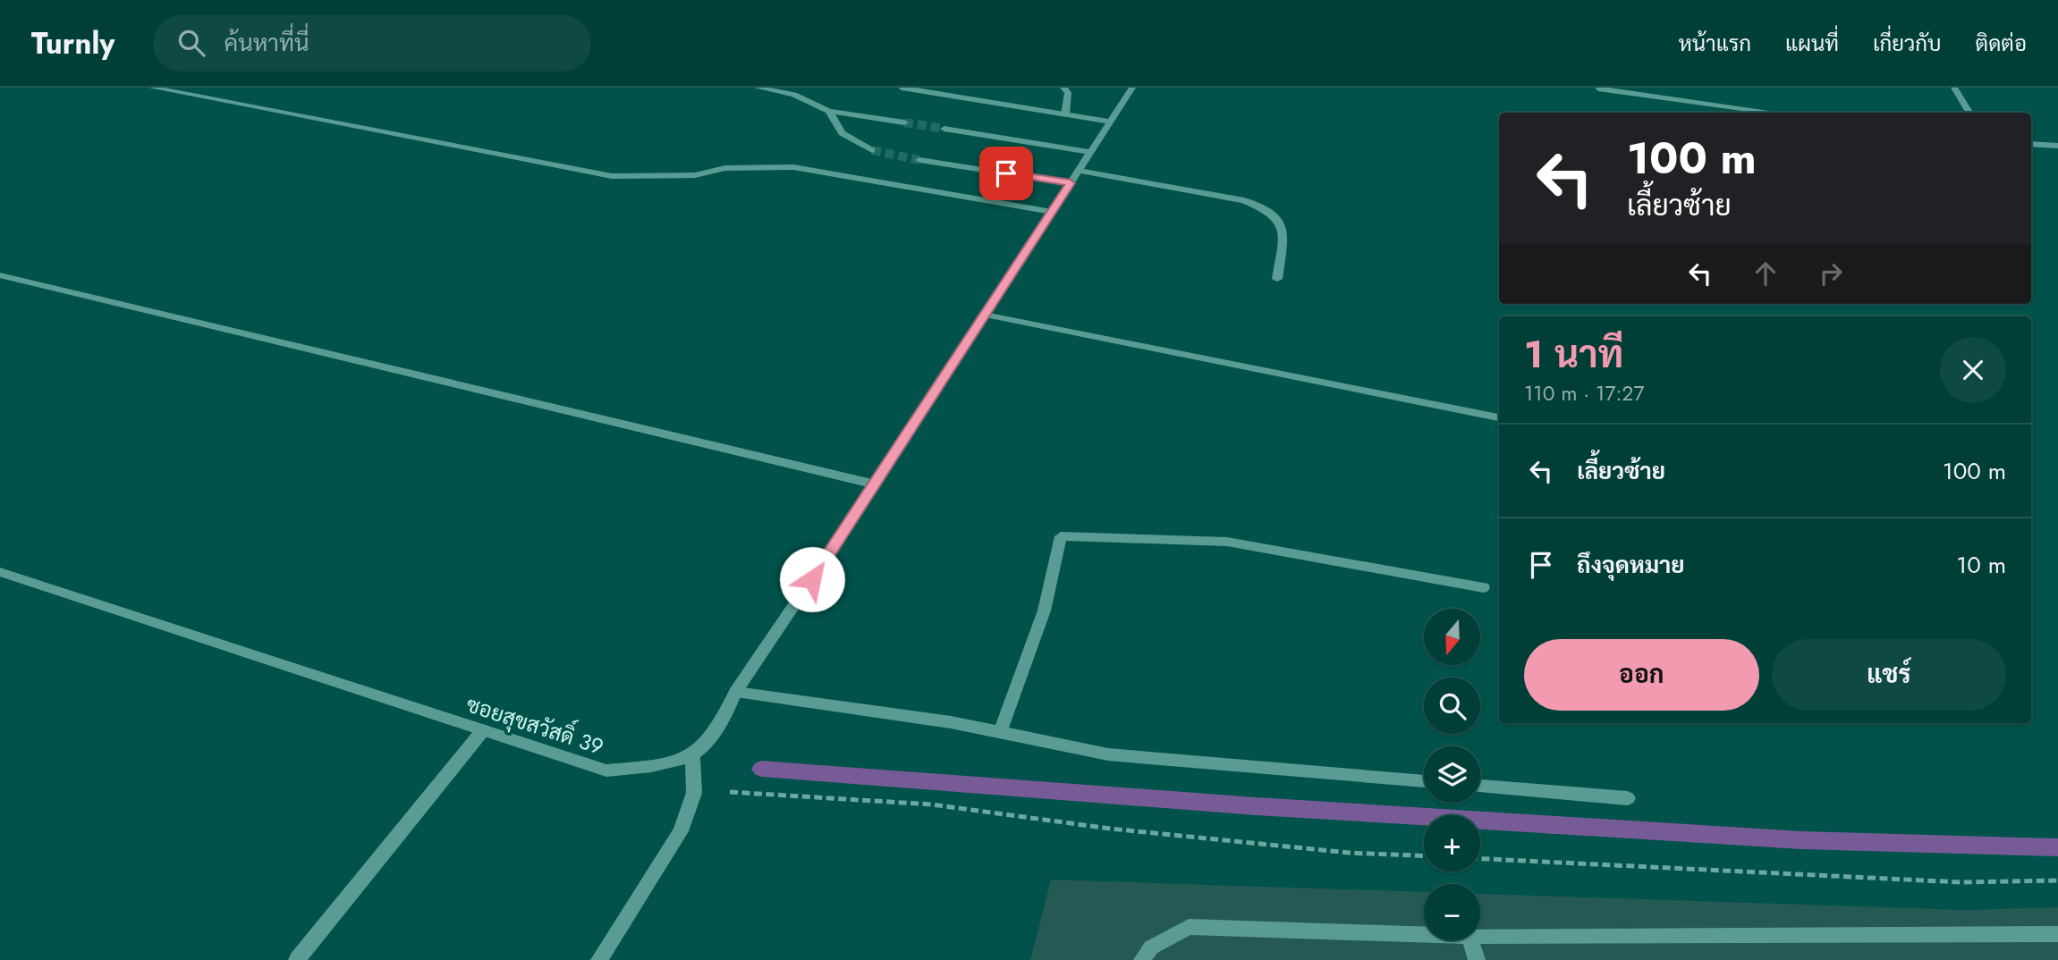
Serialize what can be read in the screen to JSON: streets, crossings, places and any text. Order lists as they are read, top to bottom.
{
  "streets": {
    "street": ["ซอยสุขสวัสดิ์ 39"]
  },
  "north": "bottom",
  "page": {
    "header": "Turnly",
    "search": "ค้นหาที่นี่",
    "nav": [
      "หน้าแรก",
      "แผนที่",
      "เกี่ยวกับ",
      "ติดต่อ"
    ],
    "turn": ["100 m", "เลี้ยวซ้าย"],
    "heading": ["1 นาที", "110 m · 17:27"],
    "list": [
      {
        "name": "เลี้ยวซ้าย",
        "value": "100 m"
      },
      {
        "name": "ถึงจุดหมาย",
        "value": "10 m"
      }
    ],
    "map_buttons": ["+", "−"],
    "buttons": ["ออก", "แชร์"]
  }
}
